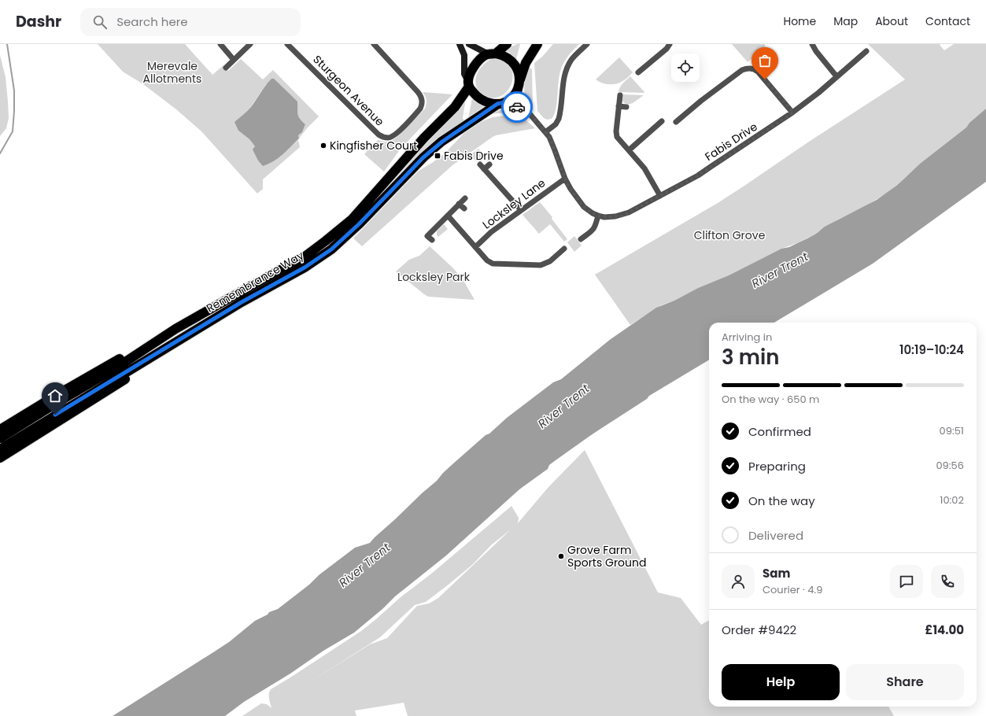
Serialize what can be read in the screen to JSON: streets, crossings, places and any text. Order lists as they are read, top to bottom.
{
  "streets": {
    "highway": ["Remembrance Way"],
    "street": ["Sturgeon Avenue", "Fabis Drive", "Locksley Lane"]
  },
  "crossings": [
    ["Fabis Drive", "Locksley Lane"],
    ["Fabis Drive", "Remembrance Way"]
  ],
  "water": ["River Trent"],
  "parks": ["Merevale Allotments", "Clifton Grove", "Locksley Park"],
  "places": {
    "other": ["Kingfisher Court", "Grove Farm Sports Ground"],
    "transit": ["Fabis Drive"]
  },
  "page": {
    "header": "Dashr",
    "search": "Search here",
    "nav": [
      "Home",
      "Map",
      "About",
      "Contact"
    ],
    "heading": ["3 min", "Arriving in", "10:19–10:24"],
    "panel": [
      "Sam",
      "Courier · 4.9",
      "Order #9422",
      "£14.00"
    ],
    "bar": "On the way · 650 m",
    "list": [
      ["Confirmed", "09:51"],
      ["Preparing", "09:56"],
      ["On the way", "10:02"],
      "Delivered"
    ],
    "buttons": ["Help", "Share"]
  }
}
